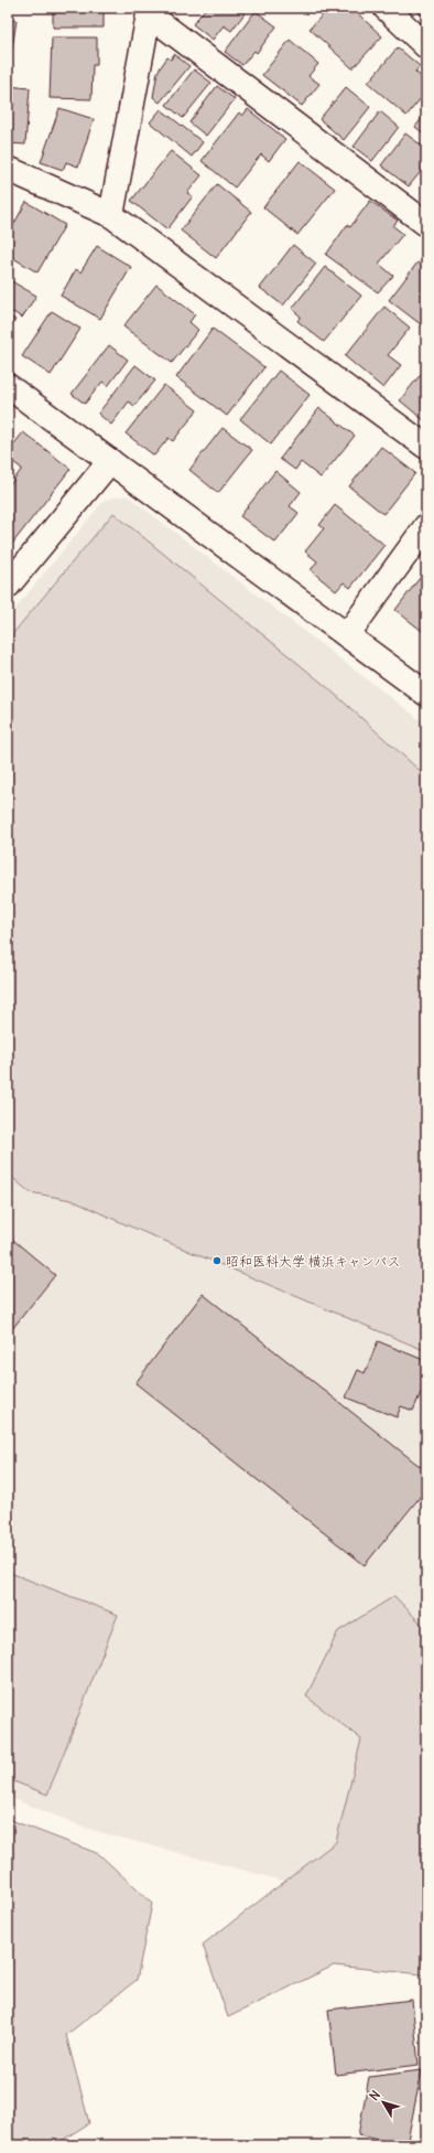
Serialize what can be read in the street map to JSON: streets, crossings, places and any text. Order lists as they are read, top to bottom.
{
  "places": ["昭和医科大学 横浜キャンパス"],
  "north": "top left"
}
